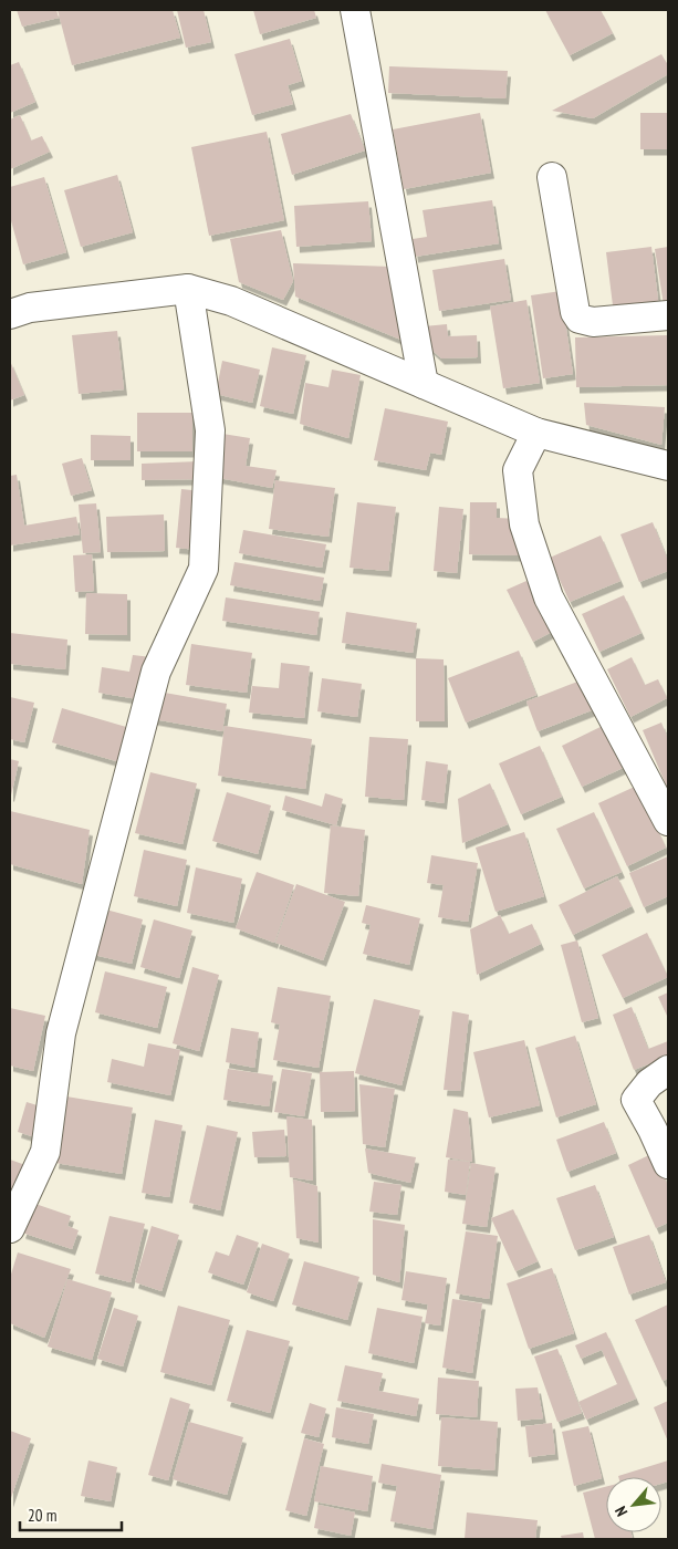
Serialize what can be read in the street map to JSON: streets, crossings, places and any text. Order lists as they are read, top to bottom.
{
  "scale_bar": "20 m",
  "north": "bottom left"
}
